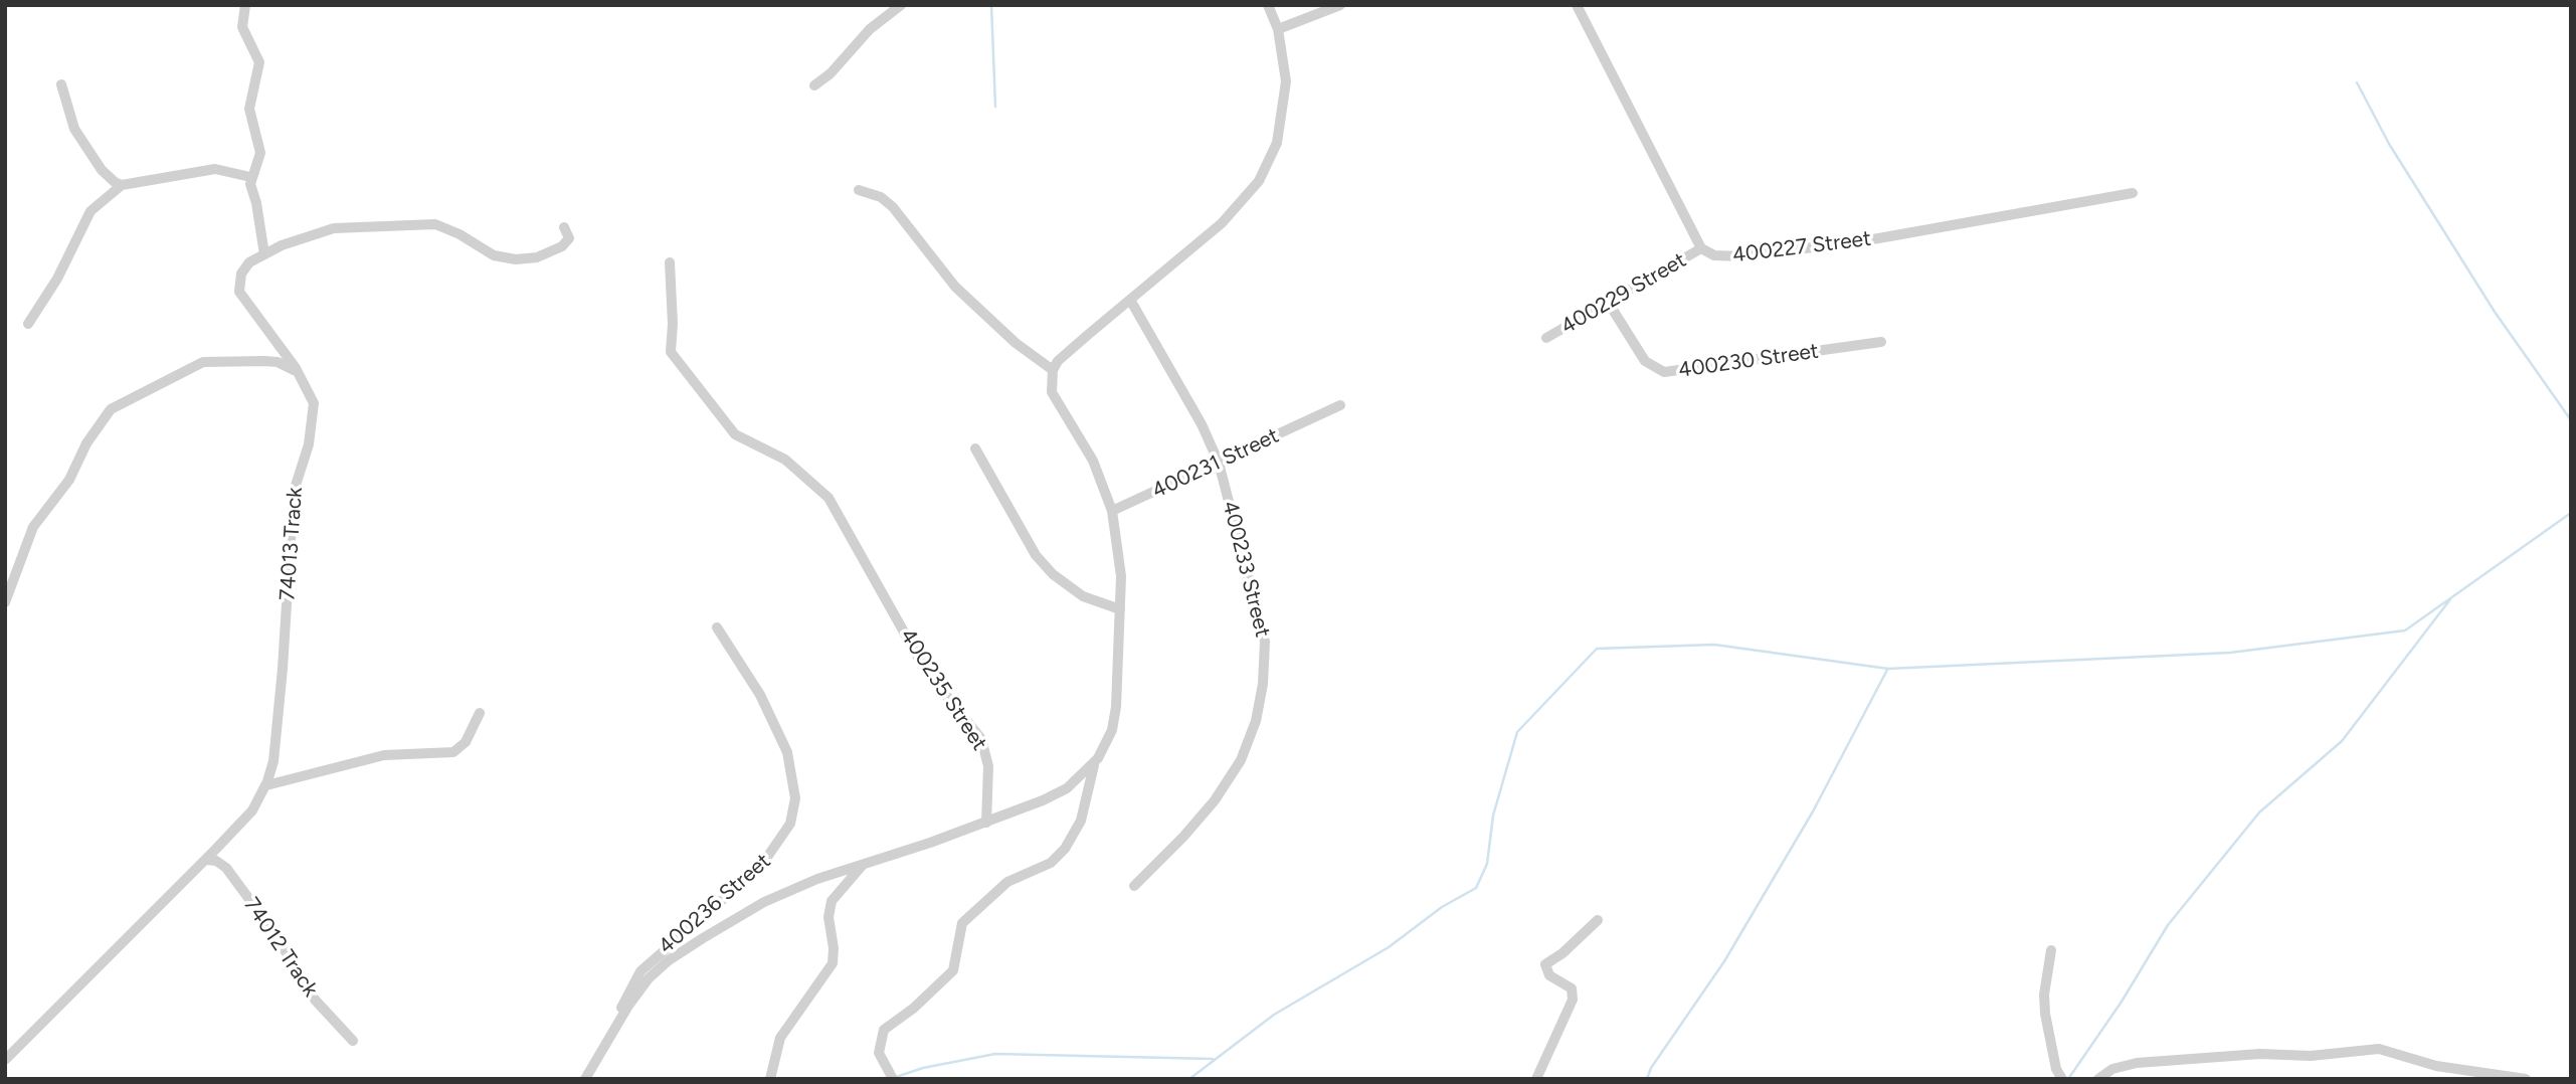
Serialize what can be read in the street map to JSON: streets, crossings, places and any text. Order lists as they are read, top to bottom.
{
  "streets": {
    "street": [
      "400227 Street",
      "400229 Street",
      "400230 Street",
      "400231 Street",
      "74013 Track",
      "400233 Street",
      "400235 Street",
      "400236 Street",
      "74012 Track"
    ]
  },
  "crossings": [
    ["400227 Street", "400229 Street"],
    ["400229 Street", "400230 Street"],
    ["400231 Street", "400233 Street"],
    ["74013 Track", "74012 Track"]
  ]
}
